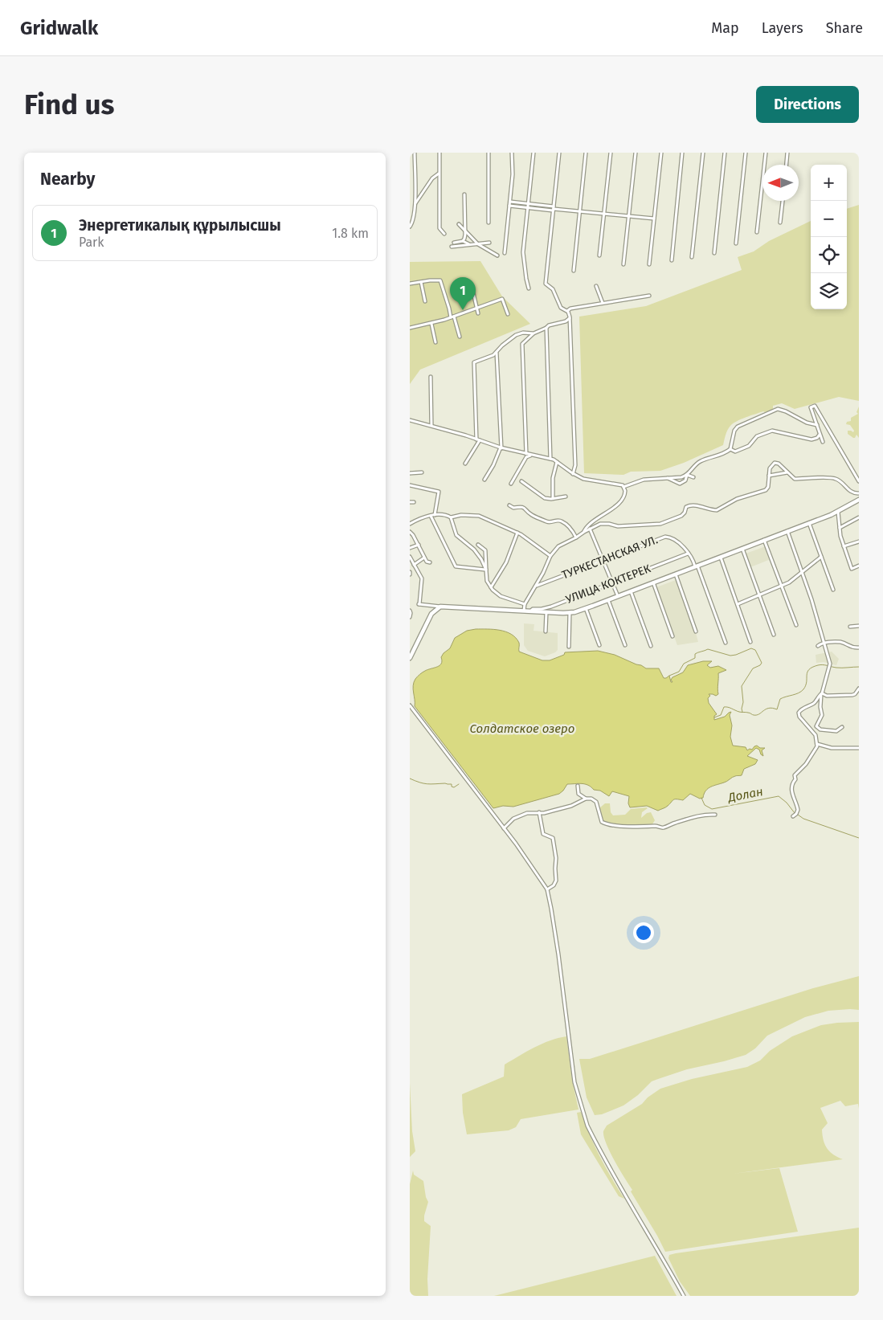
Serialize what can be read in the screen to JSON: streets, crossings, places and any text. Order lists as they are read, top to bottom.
{
  "streets": {
    "street": ["ТУРКЕСТАНСКАЯ УЛ.", "УЛИЦА КОКТЕРЕК"]
  },
  "crossings": [
    ["ТУРКЕСТАНСКАЯ УЛ.", "УЛИЦА КОКТЕРЕК"]
  ],
  "water": ["Солдатское озеро", "Долан"],
  "north": "left",
  "page": {
    "header": "Gridwalk",
    "nav": ["Map", "Layers", "Share"],
    "buttons": "Directions",
    "title": "Find us",
    "heading": "Nearby",
    "map_buttons": ["+", "−"],
    "list": [
      {
        "mark": "1",
        "name": "Энергетикалық құрылысшы",
        "note": "Park",
        "value": "1.8 km"
      }
    ],
    "pins": "1"
  }
}
